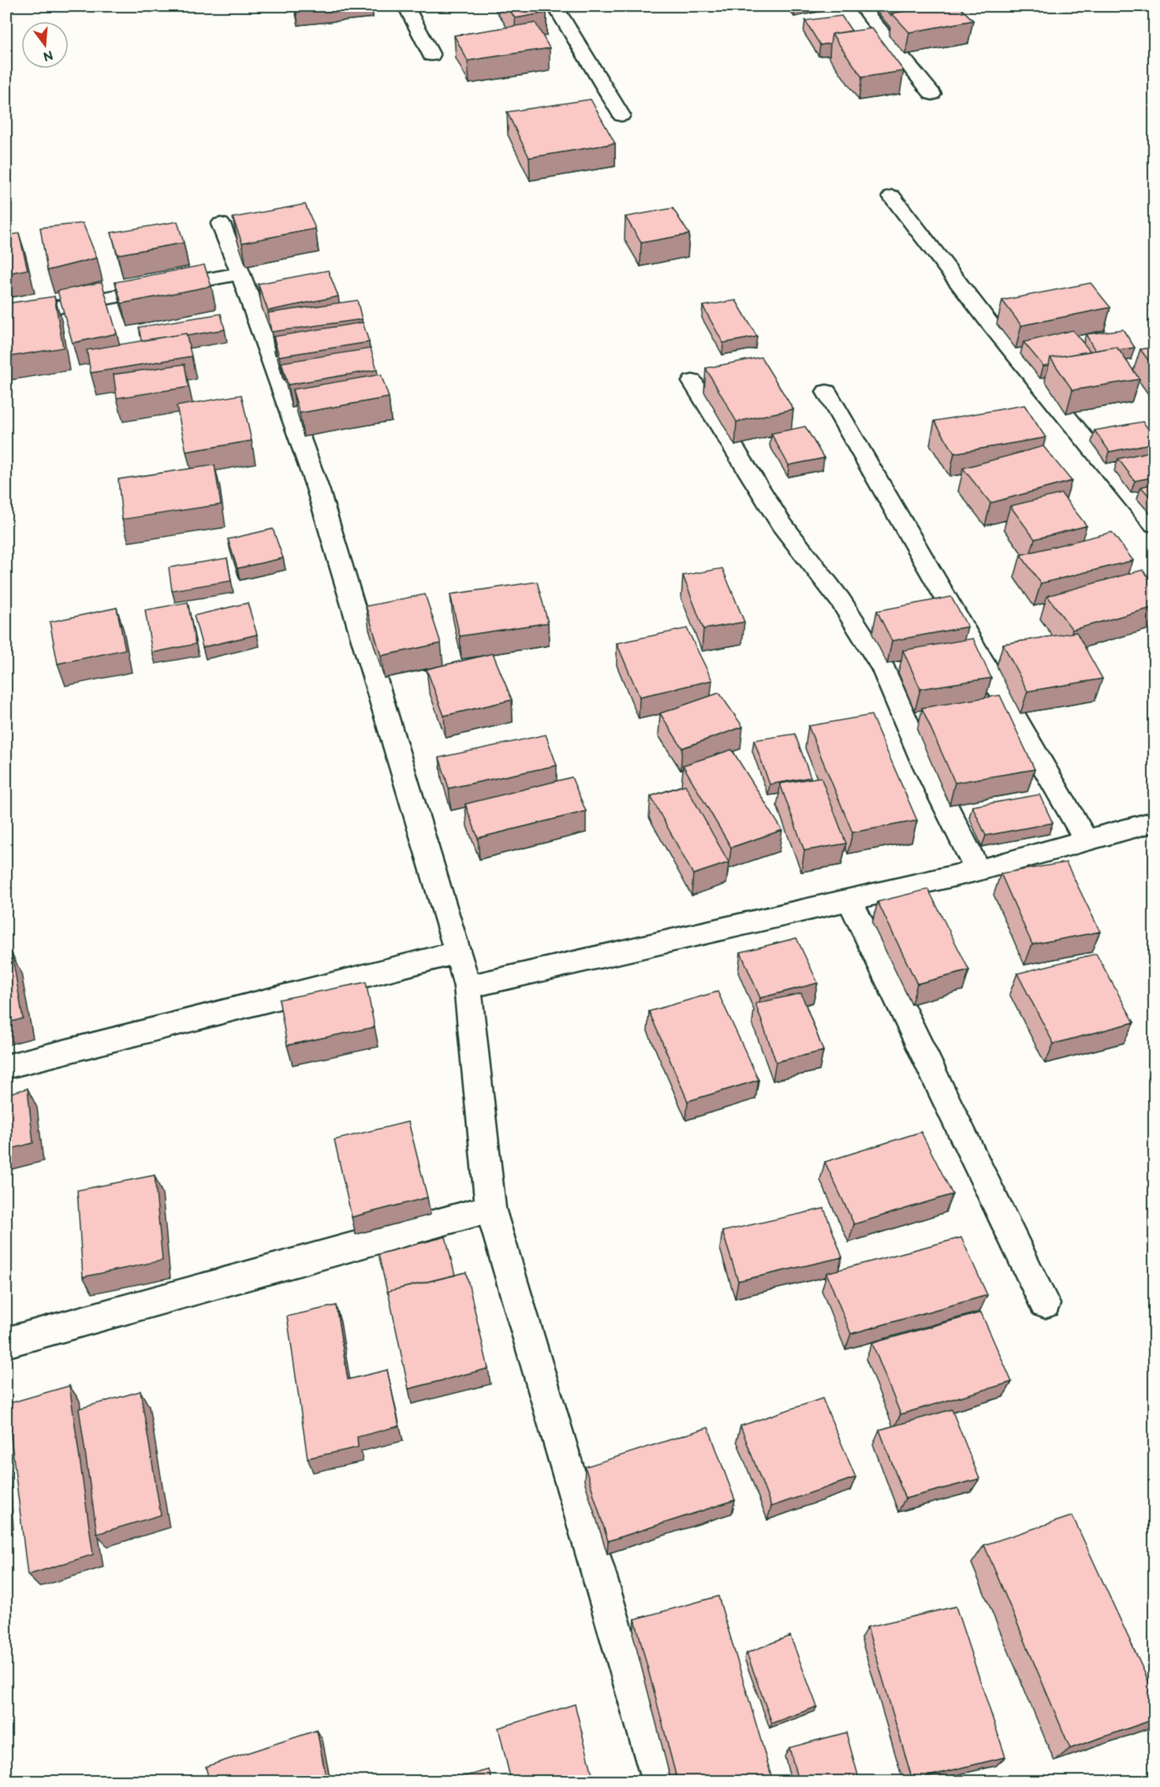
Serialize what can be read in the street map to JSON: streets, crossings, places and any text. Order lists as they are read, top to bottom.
{
  "north": "bottom"
}
